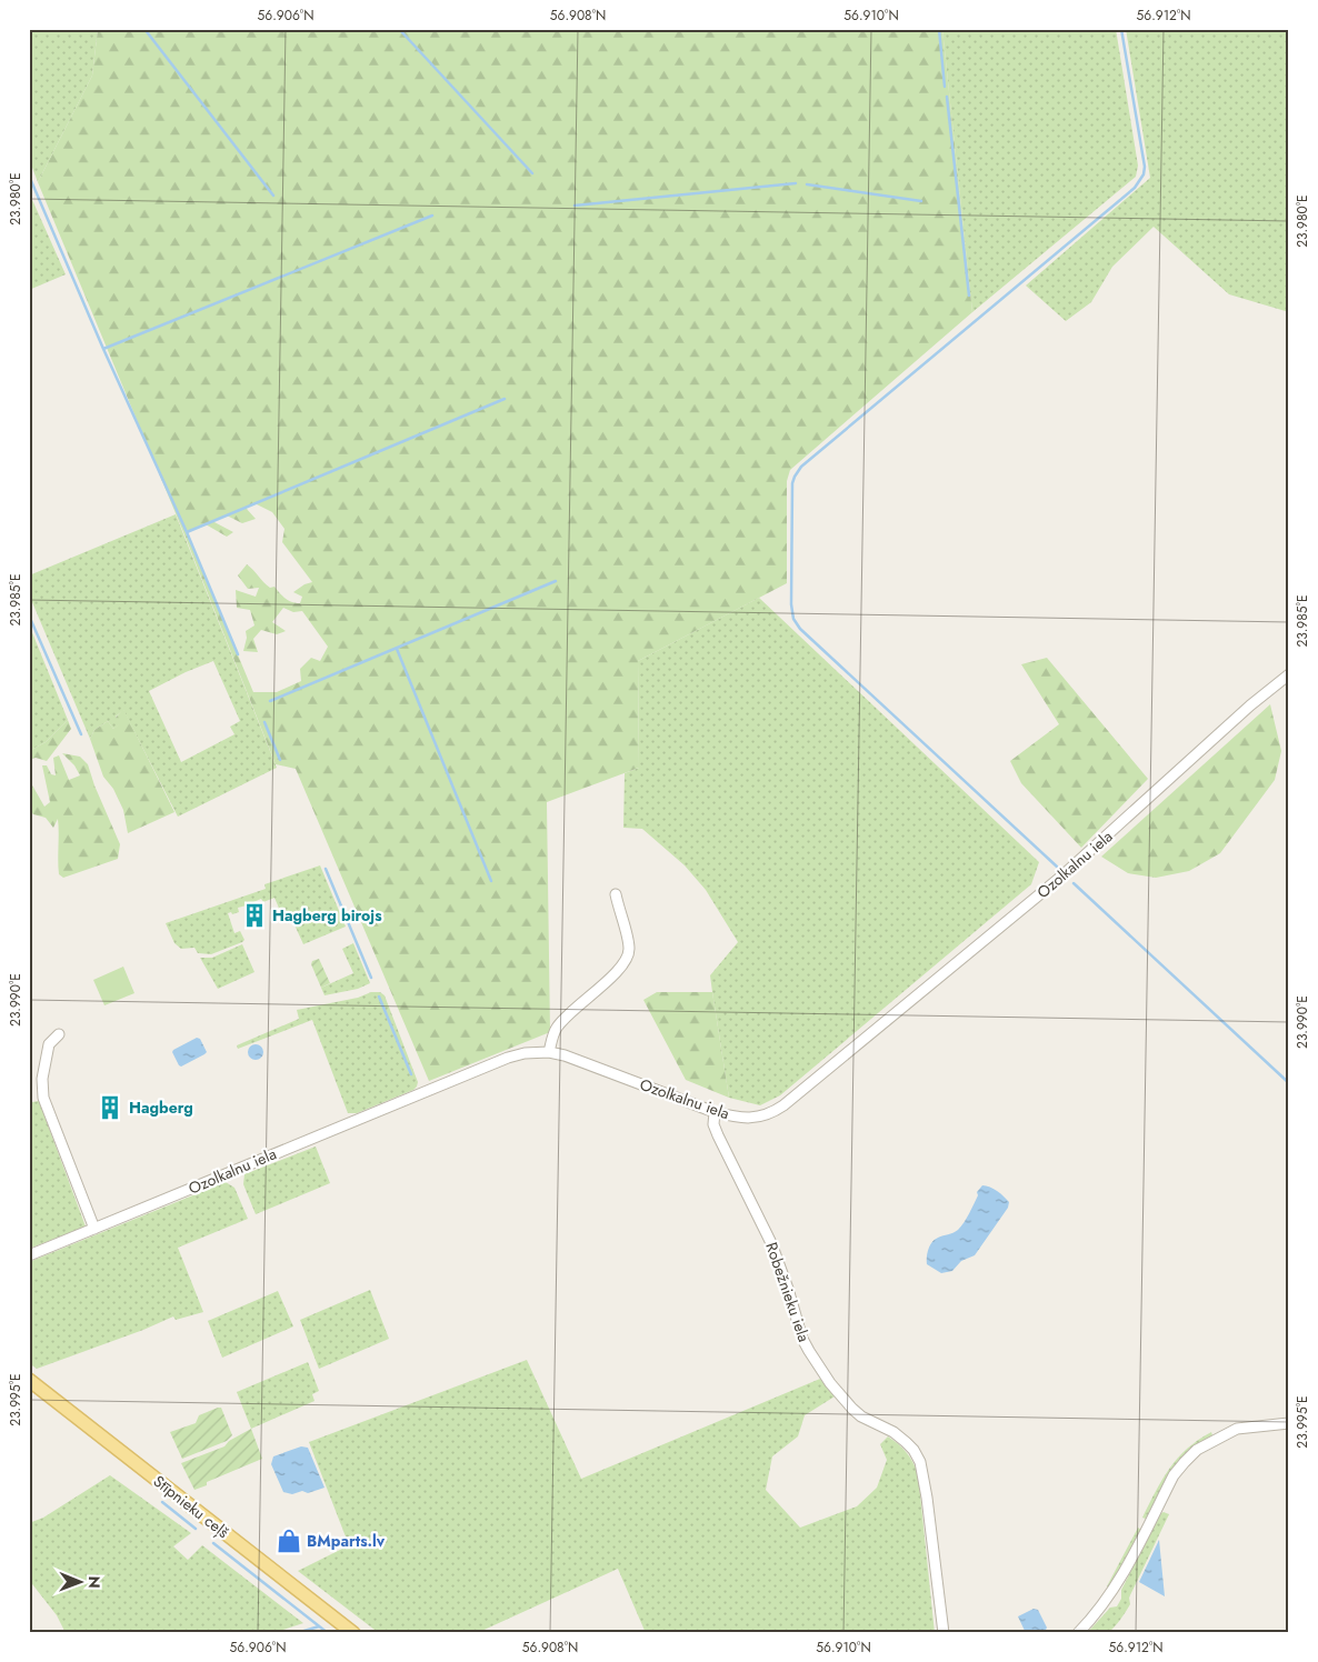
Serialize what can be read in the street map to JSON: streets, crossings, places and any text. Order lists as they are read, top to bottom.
{
  "streets": {
    "main road": ["Stīpnieku ceļš"],
    "street": ["Ozolkalnu iela", "Robežnieku iela"]
  },
  "crossings": [
    ["Ozolkalnu iela", "Robežnieku iela"]
  ],
  "places": {
    "building": ["Hagberg birojs", "Hagberg"],
    "shop": ["BMparts.lv"]
  },
  "north": "right",
  "coordinates": [
    "56.906°N",
    "56.908°N",
    "56.910°N",
    "56.912°N",
    "23.980°E",
    "23.985°E",
    "23.990°E",
    "23.995°E"
  ]
}
